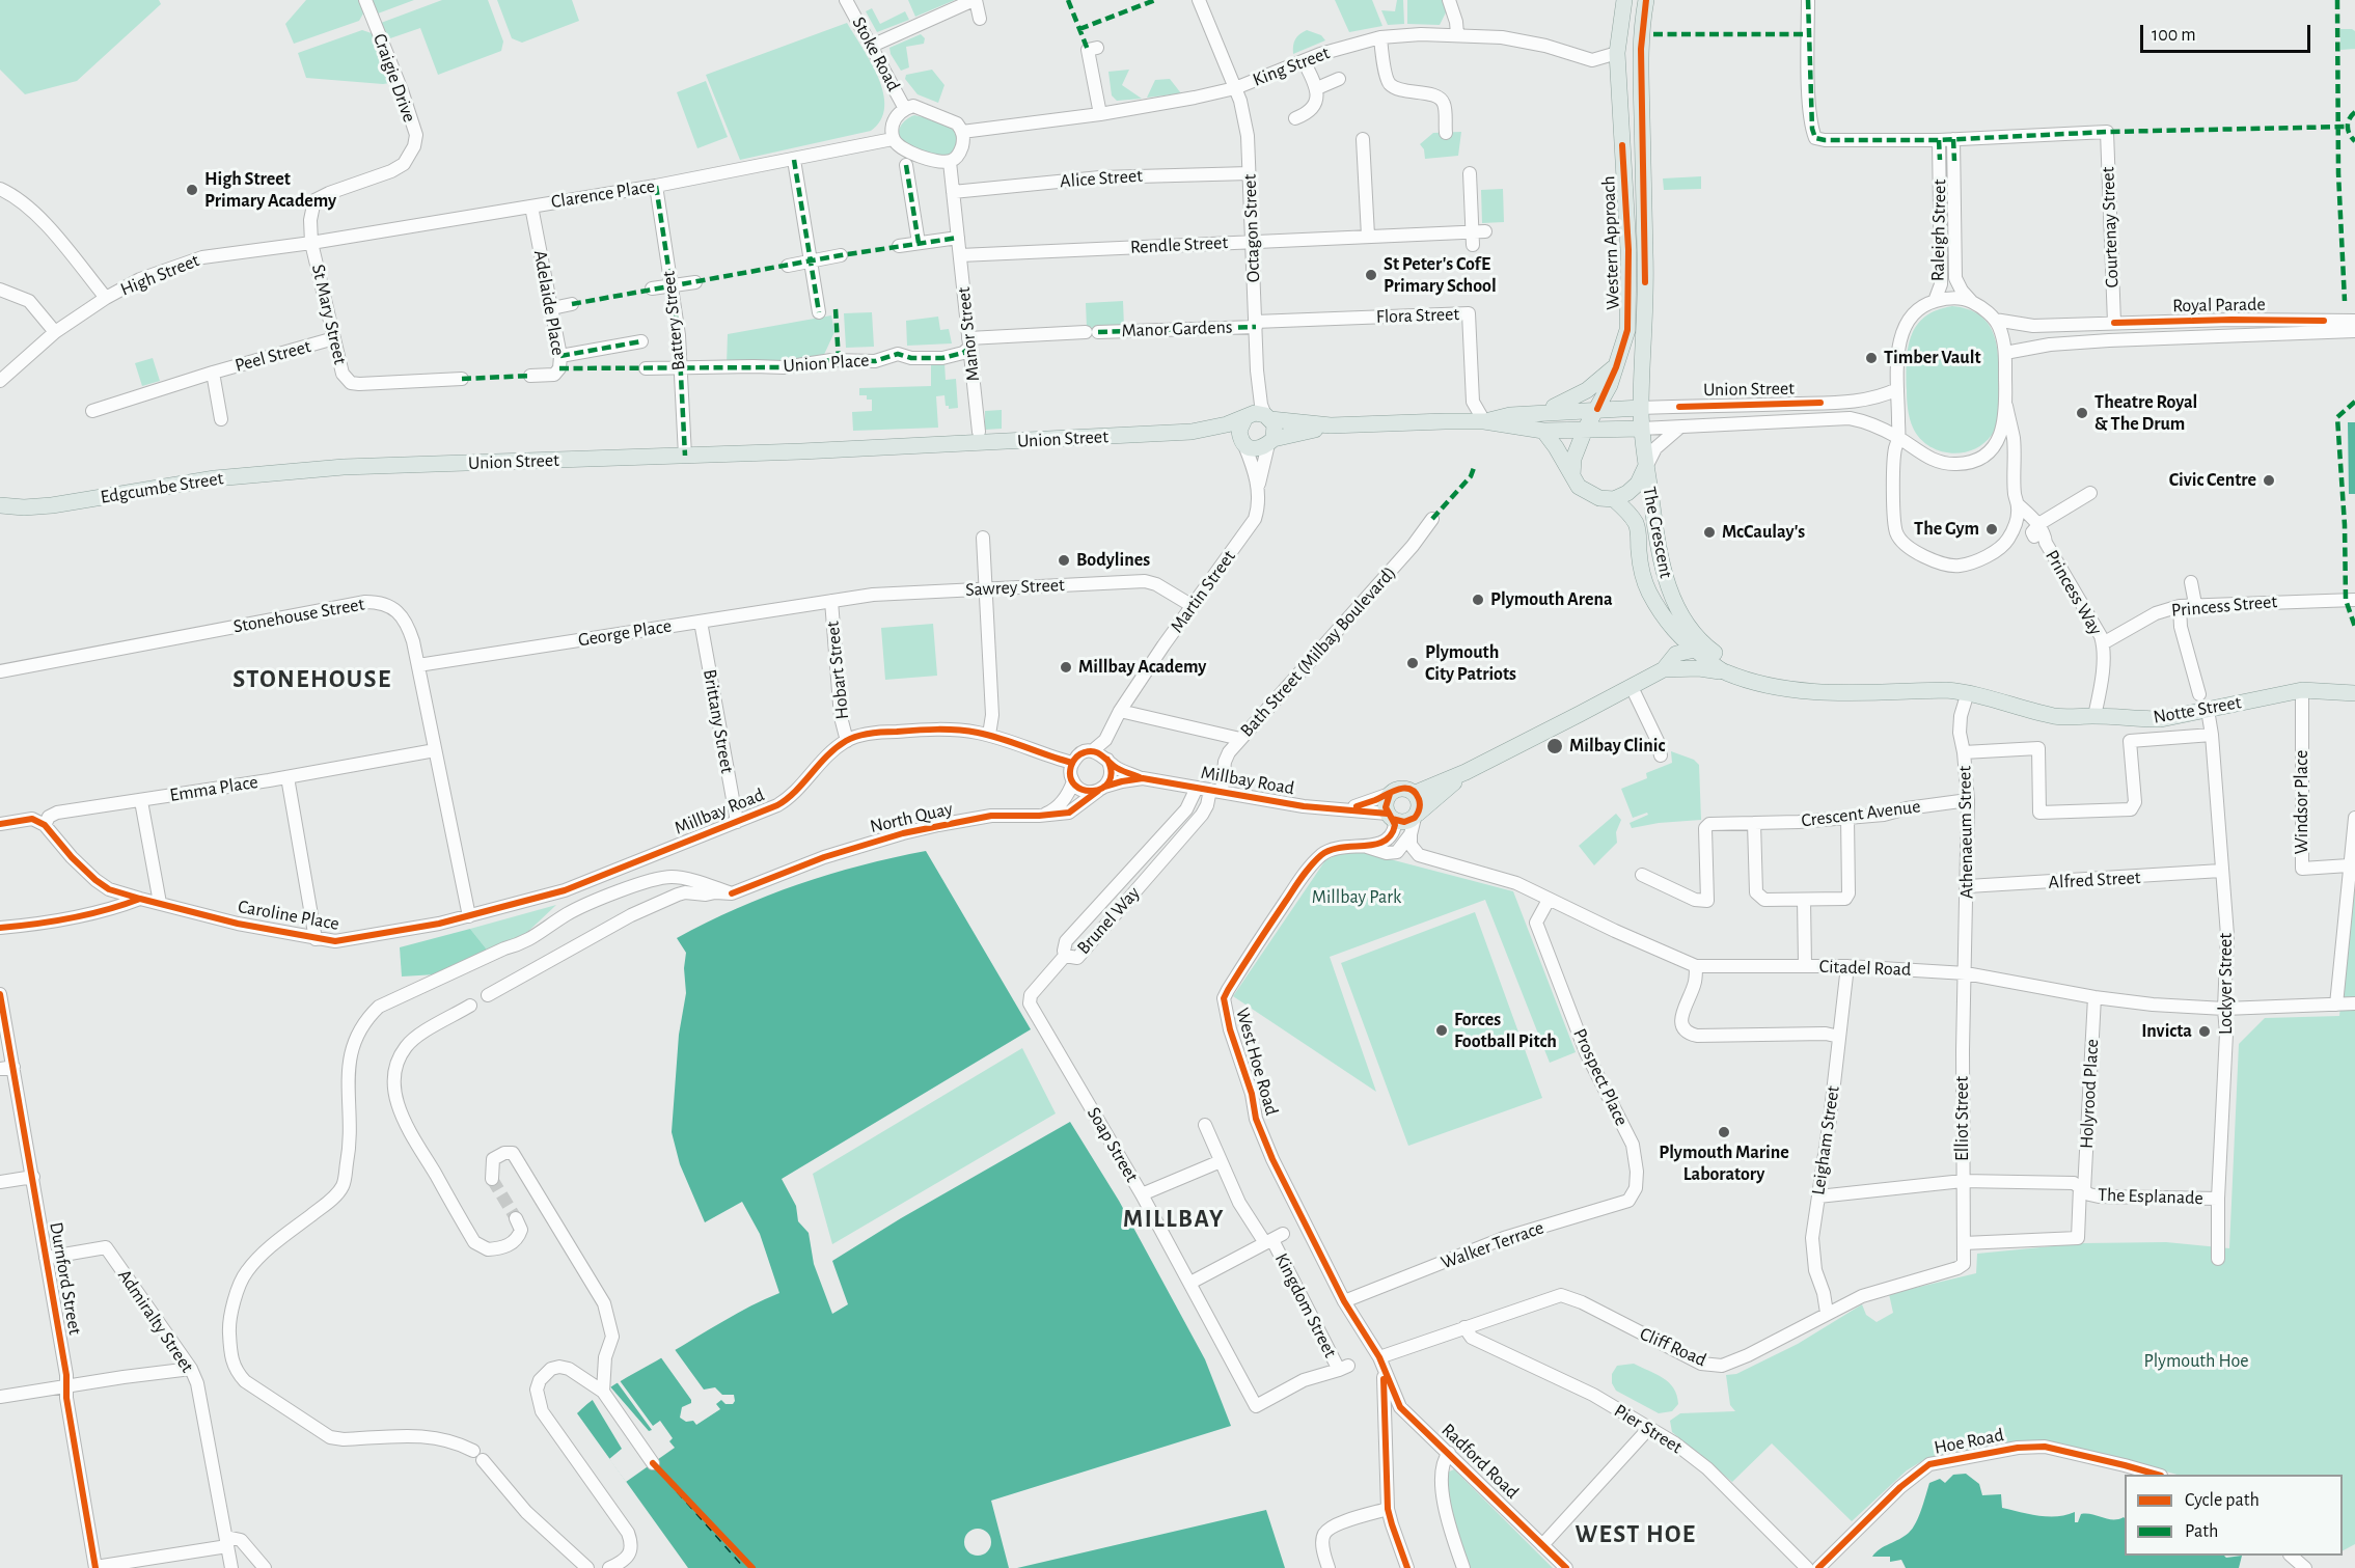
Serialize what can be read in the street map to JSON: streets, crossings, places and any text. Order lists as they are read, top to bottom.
{
  "streets": {
    "main road": [
      "Western Approach",
      "Union Street",
      "Edgcumbe Street",
      "The Crescent",
      "Notte Street"
    ],
    "street": [
      "Stoke Road",
      "King Street",
      "Craigie Drive",
      "Alice Street",
      "Clarence Place",
      "Courtenay Street",
      "Octagon Street",
      "Raleigh Street",
      "Rendle Street",
      "High Street",
      "Adelaide Place",
      "Royal Parade",
      "St Mary Street",
      "Flora Street",
      "Battery Street",
      "Manor Gardens",
      "Manor Street",
      "Peel Street",
      "Union Place",
      "Sawrey Street",
      "Martin Street",
      "Princess Way",
      "Princess Street",
      "Stonehouse Street",
      "George Place",
      "Bath Street (Milbay Boulevard)",
      "Hobart Street",
      "Brittany Street",
      "Millbay Road",
      "Emma Place",
      "Windsor Place",
      "Crescent Avenue",
      "North Quay",
      "Athenaeum Street",
      "Alfred Street",
      "Caroline Place",
      "Brunel Way",
      "Citadel Road",
      "Lockyer Street",
      "West Hoe Road",
      "Prospect Place",
      "Holyrood Place",
      "Elliot Street",
      "Leigham Street",
      "Soap Street",
      "The Esplanade",
      "Walker Terrace",
      "Durnford Street",
      "Kingdom Street",
      "Admiralty Street",
      "Cliff Road",
      "Pier Street",
      "Hoe Road",
      "Radford Road"
    ]
  },
  "crossings": [
    ["Stoke Road", "King Street"],
    ["Stoke Road", "Clarence Place"],
    ["Stoke Road", "Manor Street"],
    ["King Street", "Clarence Place"],
    ["King Street", "Octagon Street"],
    ["King Street", "Western Approach"],
    ["King Street", "Manor Street"],
    ["Craigie Drive", "Clarence Place"],
    ["Craigie Drive", "High Street"],
    ["Craigie Drive", "St Mary Street"],
    ["Alice Street", "Octagon Street"],
    ["Alice Street", "Manor Street"],
    ["Clarence Place", "High Street"],
    ["Clarence Place", "Adelaide Place"],
    ["Clarence Place", "St Mary Street"],
    ["Clarence Place", "Battery Street"],
    ["Clarence Place", "Manor Street"],
    ["Courtenay Street", "Raleigh Street"],
    ["Courtenay Street", "Royal Parade"],
    ["Octagon Street", "Rendle Street"],
    ["Octagon Street", "Flora Street"],
    ["Octagon Street", "Manor Gardens"],
    ["Octagon Street", "Union Street"],
    ["Octagon Street", "Martin Street"],
    ["Raleigh Street", "Royal Parade"],
    ["Raleigh Street", "Union Street"],
    ["Western Approach", "Union Street"],
    ["Western Approach", "The Crescent"],
    ["Rendle Street", "Manor Street"],
    ["High Street", "St Mary Street"],
    ["Royal Parade", "Union Street"],
    ["St Mary Street", "Peel Street"],
    ["Flora Street", "Manor Gardens"],
    ["Flora Street", "Union Street"],
    ["Battery Street", "Union Place"],
    ["Battery Street", "Union Street"],
    ["Manor Gardens", "Manor Street"],
    ["Manor Gardens", "Union Place"],
    ["Manor Street", "Union Place"],
    ["Union Street", "Edgcumbe Street"],
    ["Union Street", "The Crescent"],
    ["Union Street", "Martin Street"],
    ["The Crescent", "Notte Street"],
    ["The Crescent", "Athenaeum Street"],
    ["Sawrey Street", "Martin Street"],
    ["Sawrey Street", "George Place"],
    ["Sawrey Street", "Hobart Street"],
    ["Martin Street", "Millbay Road"],
    ["Martin Street", "North Quay"],
    ["Princess Way", "Princess Street"],
    ["Princess Way", "Notte Street"],
    ["Stonehouse Street", "George Place"],
    ["Stonehouse Street", "Millbay Road"],
    ["Stonehouse Street", "Emma Place"],
    ["Stonehouse Street", "Caroline Place"],
    ["George Place", "Hobart Street"],
    ["George Place", "Brittany Street"],
    ["Bath Street (Milbay Boulevard)", "Millbay Road"],
    ["Bath Street (Milbay Boulevard)", "Brunel Way"],
    ["Hobart Street", "Millbay Road"],
    ["Notte Street", "Windsor Place"],
    ["Notte Street", "Athenaeum Street"],
    ["Notte Street", "Lockyer Street"],
    ["Brittany Street", "Millbay Road"],
    ["Millbay Road", "North Quay"],
    ["Millbay Road", "Caroline Place"],
    ["Millbay Road", "Brunel Way"],
    ["Millbay Road", "West Hoe Road"],
    ["Crescent Avenue", "Athenaeum Street"],
    ["Athenaeum Street", "Alfred Street"],
    ["Athenaeum Street", "Citadel Road"],
    ["Athenaeum Street", "Elliot Street"],
    ["Alfred Street", "Lockyer Street"],
    ["Brunel Way", "Soap Street"],
    ["Citadel Road", "Lockyer Street"],
    ["Citadel Road", "West Hoe Road"],
    ["Citadel Road", "Prospect Place"],
    ["Citadel Road", "Holyrood Place"],
    ["Citadel Road", "Elliot Street"],
    ["Citadel Road", "Leigham Street"],
    ["Lockyer Street", "The Esplanade"],
    ["West Hoe Road", "Walker Terrace"],
    ["West Hoe Road", "Cliff Road"],
    ["West Hoe Road", "Radford Road"],
    ["Prospect Place", "Walker Terrace"],
    ["Holyrood Place", "Elliot Street"],
    ["Holyrood Place", "The Esplanade"],
    ["Elliot Street", "The Esplanade"],
    ["Elliot Street", "Cliff Road"],
    ["Leigham Street", "The Esplanade"],
    ["Leigham Street", "Cliff Road"],
    ["Soap Street", "Kingdom Street"],
    ["Durnford Street", "Admiralty Street"],
    ["Cliff Road", "Pier Street"],
    ["Cliff Road", "Radford Road"]
  ],
  "districts": ["STONEHOUSE", "MILLBAY", "WEST HOE"],
  "parks": ["Millbay Park", "Plymouth Hoe"],
  "places": [
    "High Street Primary Academy",
    "St Peter's CofE Primary School",
    "Timber Vault",
    "Theatre Royal & The Drum",
    "Civic Centre",
    "The Gym",
    "McCaulay's",
    "Bodylines",
    "Plymouth Arena",
    "Plymouth City Patriots",
    "Millbay Academy",
    "Milbay Clinic",
    "Forces Football Pitch",
    "Invicta",
    "Plymouth Marine Laboratory"
  ],
  "legend": ["Cycle path", "Path"],
  "scale_bar": "100 m"
}
